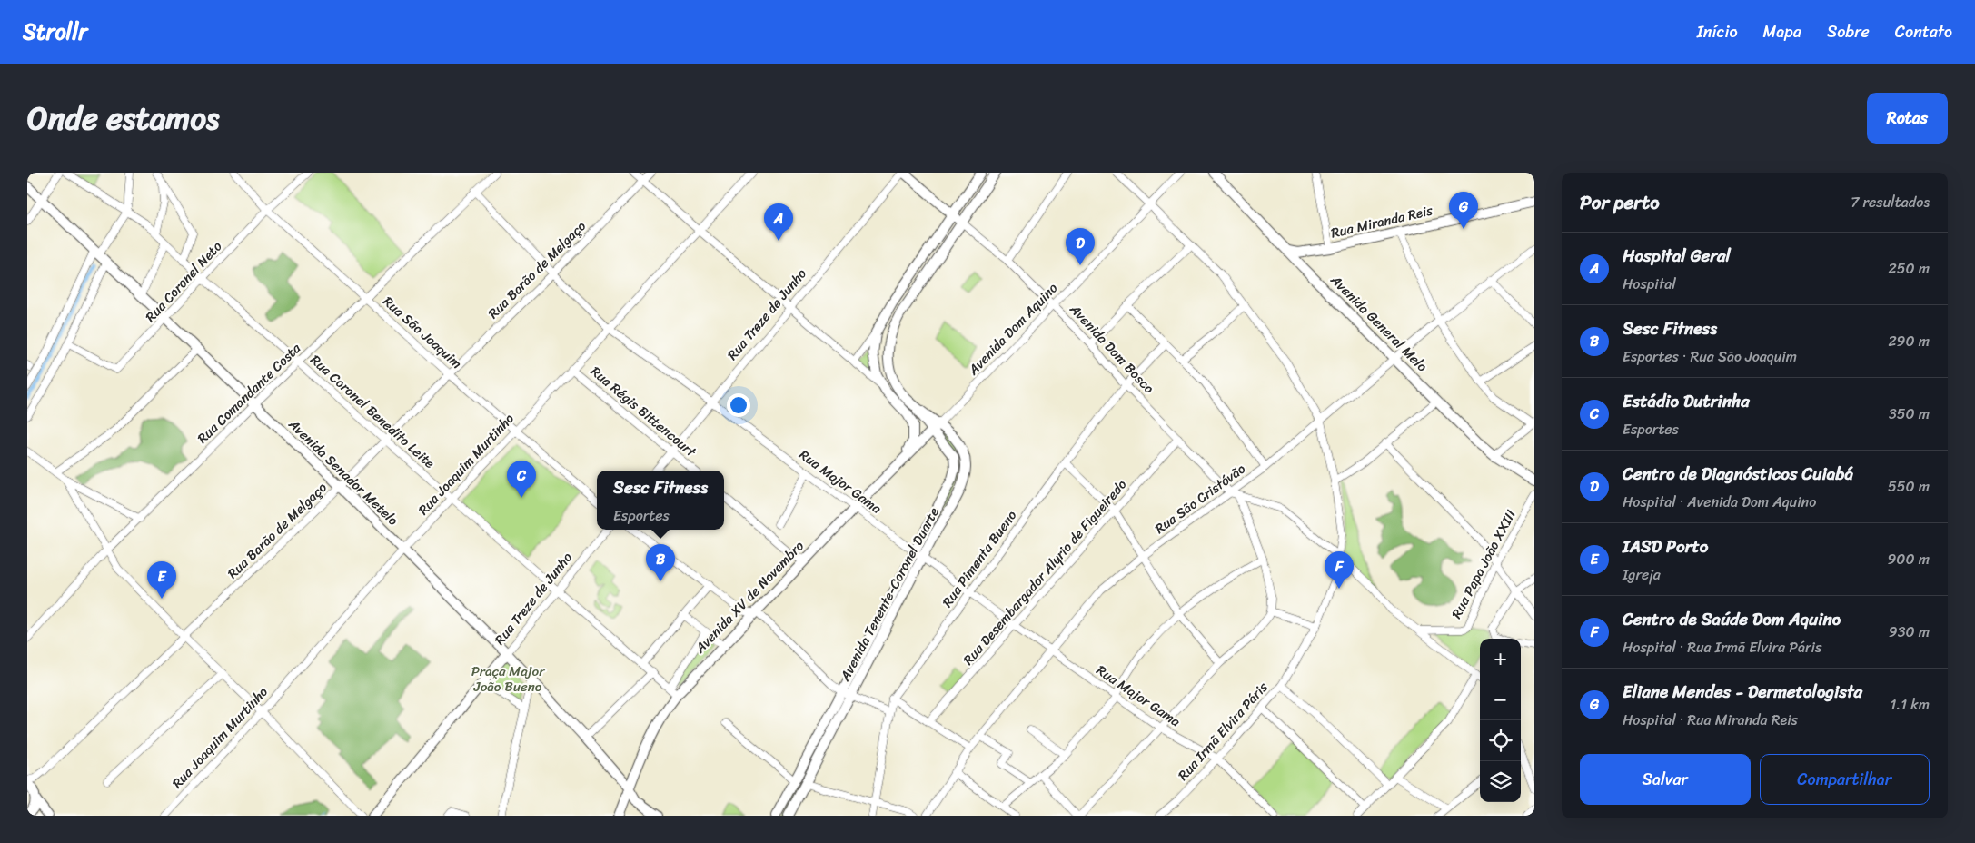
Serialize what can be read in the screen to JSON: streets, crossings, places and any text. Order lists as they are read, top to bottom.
{
  "streets": {
    "main road": [
      "Rua Miranda Reis",
      "Rua Treze de Junho",
      "Avenida General Melo",
      "Avenida Senador Metelo",
      "Avenida Tenente-Coronel Duarte",
      "Avenida XV de Novembro"
    ],
    "street": [
      "Rua Barão de Melgaço",
      "Rua Coronel Neto",
      "Avenida Dom Aquino",
      "Rua São Joaquim",
      "Avenida Dom Bosco",
      "Rua Comandante Costa",
      "Rua Coronel Benedito Leite",
      "Rua Régis Bittencourt",
      "Rua Joaquim Murtinho",
      "Rua Major Gama",
      "Rua São Cristóvão",
      "Rua Pimenta Bueno",
      "Rua Papa João XXIII",
      "Rua Desembargador Alyrio de Figueiredo",
      "Rua Irmã Elvira Páris"
    ]
  },
  "crossings": [
    ["Rua Miranda Reis", "Avenida General Melo"],
    ["Rua Barão de Melgaço", "Rua São Joaquim"],
    ["Rua Barão de Melgaço", "Rua Coronel Benedito Leite"],
    ["Rua Barão de Melgaço", "Avenida Senador Metelo"],
    ["Rua Barão de Melgaço", "Rua Major Gama"],
    ["Rua Coronel Neto", "Rua São Joaquim"],
    ["Rua Coronel Neto", "Rua Coronel Benedito Leite"],
    ["Rua Coronel Neto", "Avenida Senador Metelo"],
    ["Rua Treze de Junho", "Rua Coronel Benedito Leite"],
    ["Rua Treze de Junho", "Rua Régis Bittencourt"],
    ["Rua Treze de Junho", "Avenida Senador Metelo"],
    ["Rua Treze de Junho", "Rua Major Gama"],
    ["Avenida General Melo", "Rua São Cristóvão"],
    ["Avenida Dom Aquino", "Avenida Dom Bosco"],
    ["Avenida Dom Aquino", "Avenida Tenente-Coronel Duarte"],
    ["Avenida Dom Aquino", "Avenida XV de Novembro"],
    ["Avenida Dom Aquino", "Rua Irmã Elvira Páris"],
    ["Rua São Joaquim", "Rua Comandante Costa"],
    ["Rua São Joaquim", "Rua Joaquim Murtinho"],
    ["Avenida Dom Bosco", "Rua São Cristóvão"],
    ["Avenida Dom Bosco", "Rua Pimenta Bueno"],
    ["Avenida Dom Bosco", "Rua Papa João XXIII"],
    ["Avenida Dom Bosco", "Rua Desembargador Alyrio de Figueiredo"],
    ["Avenida Dom Bosco", "Avenida Tenente-Coronel Duarte"],
    ["Avenida Dom Bosco", "Rua Irmã Elvira Páris"],
    ["Rua Comandante Costa", "Rua Coronel Benedito Leite"],
    ["Rua Comandante Costa", "Avenida Senador Metelo"],
    ["Rua Comandante Costa", "Rua Major Gama"],
    ["Rua Coronel Benedito Leite", "Rua Joaquim Murtinho"],
    ["Rua Coronel Benedito Leite", "Avenida XV de Novembro"],
    ["Rua Régis Bittencourt", "Rua Joaquim Murtinho"],
    ["Rua Joaquim Murtinho", "Avenida Senador Metelo"],
    ["Rua Joaquim Murtinho", "Rua Major Gama"],
    ["Avenida Senador Metelo", "Avenida XV de Novembro"],
    ["Rua Major Gama", "Rua São Cristóvão"],
    ["Rua Major Gama", "Rua Pimenta Bueno"],
    ["Rua Major Gama", "Rua Desembargador Alyrio de Figueiredo"],
    ["Rua Major Gama", "Avenida Tenente-Coronel Duarte"],
    ["Rua Major Gama", "Avenida XV de Novembro"],
    ["Rua Major Gama", "Rua Irmã Elvira Páris"],
    ["Rua São Cristóvão", "Rua Irmã Elvira Páris"],
    ["Avenida Tenente-Coronel Duarte", "Avenida XV de Novembro"]
  ],
  "parks": ["Praça Major João Bueno"],
  "page": {
    "header": "Strollr",
    "nav": [
      "Início",
      "Mapa",
      "Sobre",
      "Contato"
    ],
    "title": "Onde estamos",
    "buttons": [
      "Rotas",
      ["Salvar", "Compartilhar"]
    ],
    "heading": ["Por perto", "7 resultados"],
    "pins": [
      "G",
      "A",
      "D",
      "C",
      "B",
      "F",
      "E"
    ],
    "list": [
      {
        "mark": "A",
        "name": "Hospital Geral",
        "note": "Hospital",
        "value": "250 m"
      },
      {
        "mark": "B",
        "name": "Sesc Fitness",
        "note": "Esportes · Rua São Joaquim",
        "value": "290 m"
      },
      {
        "mark": "C",
        "name": "Estádio Dutrinha",
        "note": "Esportes",
        "value": "350 m"
      },
      {
        "mark": "D",
        "name": "Centro de Diagnósticos Cuiabá",
        "note": "Hospital · Avenida Dom Aquino",
        "value": "550 m"
      },
      {
        "mark": "E",
        "name": "IASD Porto",
        "note": "Igreja",
        "value": "900 m"
      },
      {
        "mark": "F",
        "name": "Centro de Saúde Dom Aquino",
        "note": "Hospital · Rua Irmã Elvira Páris",
        "value": "930 m"
      },
      {
        "mark": "G",
        "name": "Eliane Mendes - Dermetologista",
        "note": "Hospital · Rua Miranda Reis",
        "value": "1.1 km"
      }
    ],
    "popup": ["Sesc Fitness", "Esportes"],
    "map_buttons": ["+", "−"]
  }
}
